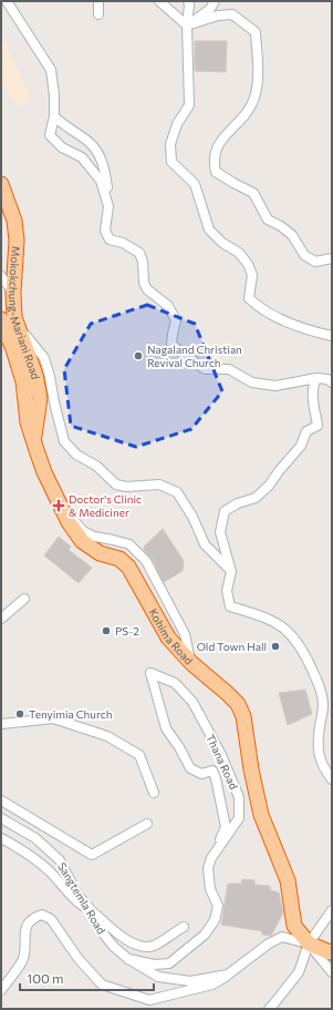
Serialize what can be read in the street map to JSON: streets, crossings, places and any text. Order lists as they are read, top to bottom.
{
  "streets": {
    "highway": ["Mokokchung-Mariani Road", "Kohima Road"],
    "street": ["Thana Road", "Sangtemla Road"]
  },
  "crossings": [
    ["Mokokchung-Mariani Road", "Kohima Road"],
    ["Kohima Road", "Sangtemla Road"],
    ["Thana Road", "Sangtemla Road"]
  ],
  "places": {
    "other": [
      "Nagaland Christian Revival Church",
      "PS-2",
      "Old Town Hall",
      "Tenyimia Church"
    ],
    "health": ["Doctor's Clinic & Mediciner"]
  },
  "scale_bar": "100 m"
}
